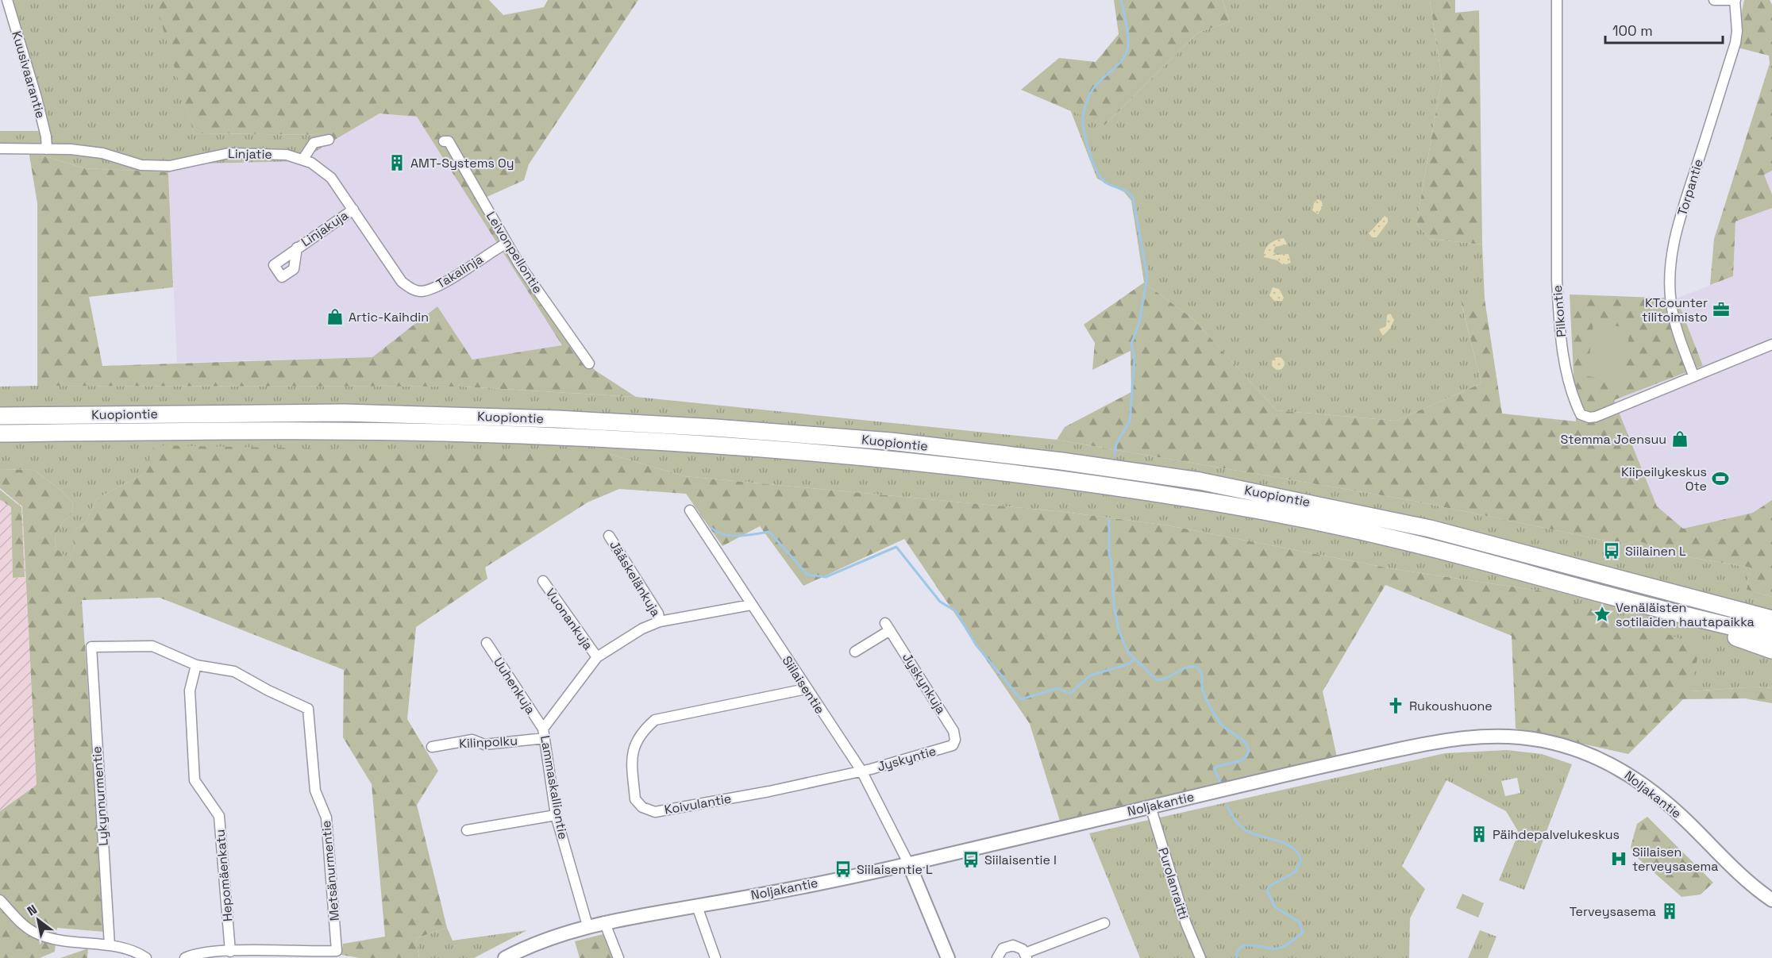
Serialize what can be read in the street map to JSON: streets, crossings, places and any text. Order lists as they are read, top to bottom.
{
  "streets": {
    "highway": ["Kuopiontie"],
    "main road": ["Noljakantie"],
    "street": [
      "Kuusivaarantie",
      "Linjatie",
      "Torpantie",
      "Linjakuja",
      "Leivonpellontie",
      "Takalinja",
      "Pilkontie",
      "Jääskelänkuja",
      "Vuonankuja",
      "Jyskynkuja",
      "Siilaisentie",
      "Uuhenkuja",
      "Kilinpolku",
      "Jyskyntie",
      "Lammaskalliontie",
      "Lykynnurmentie",
      "Koivulantie",
      "Metsänurmentie",
      "Hepomäenkatu",
      "Purolanraitti"
    ]
  },
  "crossings": [
    ["Kuusivaarantie", "Linjatie"],
    ["Linjatie", "Linjakuja"],
    ["Linjatie", "Takalinja"],
    ["Torpantie", "Pilkontie"],
    ["Leivonpellontie", "Takalinja"],
    ["Jääskelänkuja", "Lammaskalliontie"],
    ["Vuonankuja", "Lammaskalliontie"],
    ["Jyskynkuja", "Jyskyntie"],
    ["Siilaisentie", "Jyskyntie"],
    ["Siilaisentie", "Lammaskalliontie"],
    ["Siilaisentie", "Noljakantie"],
    ["Siilaisentie", "Koivulantie"],
    ["Uuhenkuja", "Kilinpolku"],
    ["Uuhenkuja", "Lammaskalliontie"],
    ["Kilinpolku", "Lammaskalliontie"],
    ["Jyskyntie", "Koivulantie"],
    ["Lammaskalliontie", "Noljakantie"],
    ["Noljakantie", "Purolanraitti"],
    ["Lykynnurmentie", "Metsänurmentie"],
    ["Metsänurmentie", "Hepomäenkatu"]
  ],
  "places": {
    "building": ["AMT-Systems Oy", "Päihdepalvelukeskus", "Terveysasema"],
    "office": ["KTcounter tilitoimisto"],
    "shop": ["Artic-Kaihdin", "Stemma Joensuu"],
    "sports": ["Kiipeilykeskus Ote"],
    "bus stop": ["Siilainen L", "Siilaisentie I", "Siilaisentie L"],
    "place": ["Venäläisten sotilaiden hautapaikka"],
    "church": ["Rukoushuone"],
    "hospital": ["Siilaisen terveysasema"]
  },
  "scale_bar": "100 m",
  "north": "top left"
}
